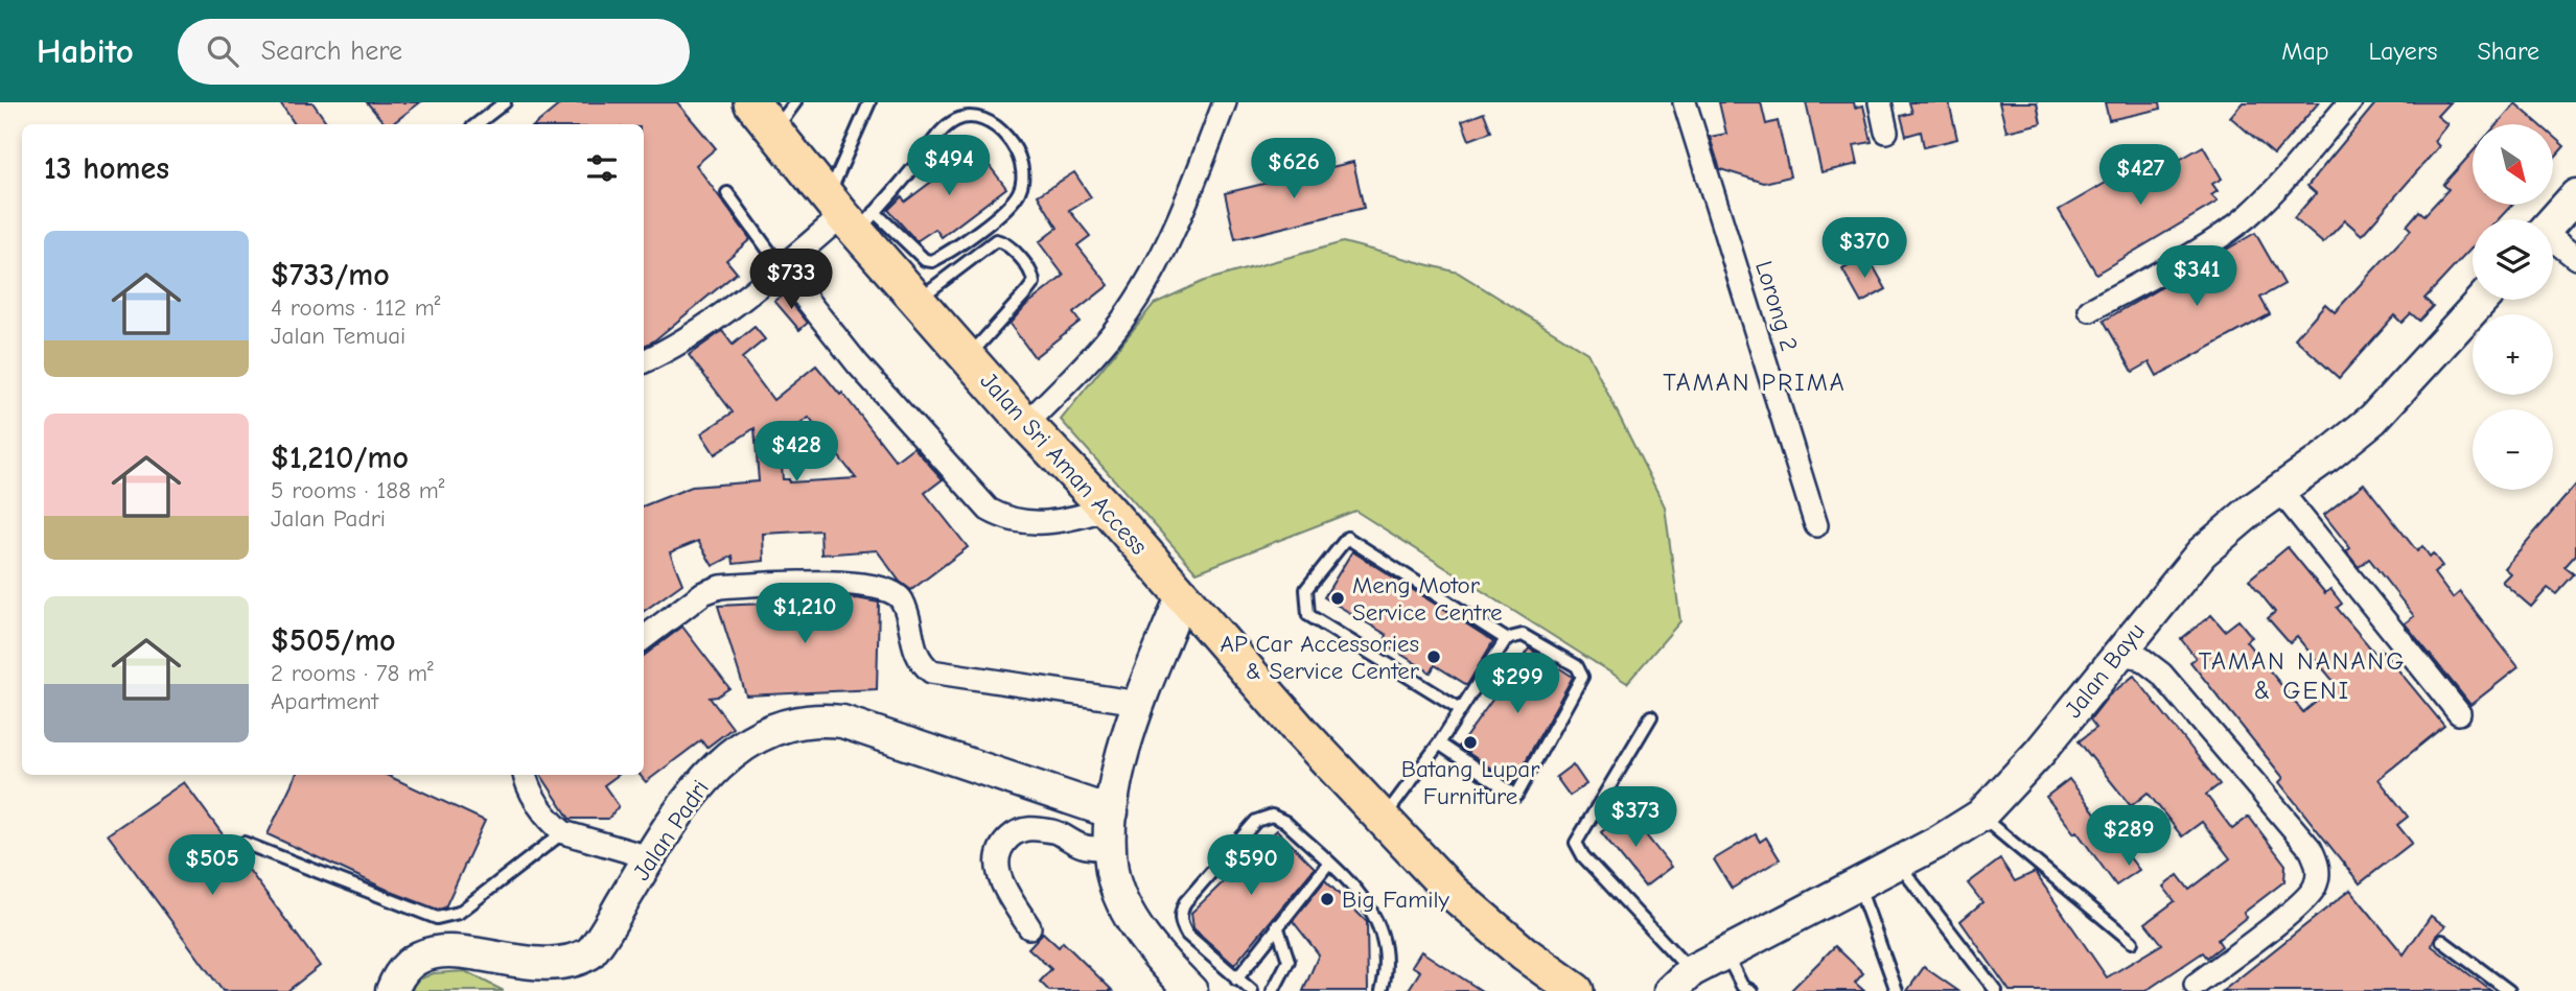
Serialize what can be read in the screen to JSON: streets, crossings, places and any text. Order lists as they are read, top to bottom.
{
  "streets": {
    "main road": ["Jalan Sri Aman Access"],
    "street": ["Lorong 2", "Jalan Bayu", "Jalan Padri"]
  },
  "districts": ["TAMAN PRIMA", "TAMAN NANANG & GENI"],
  "places": [
    "Meng Motor Service Centre",
    "AP Car Accessories & Service Center",
    "Batang Lupar Furniture",
    "Big Family"
  ],
  "north": "bottom right",
  "page": {
    "header": "Habito",
    "search": "Search here",
    "nav": ["Map", "Layers", "Share"],
    "map_buttons": ["+", "−"],
    "heading": "13 homes",
    "price": [
      "$494",
      "$626",
      "$427",
      "$370",
      "$341",
      "$733",
      "$428",
      "$1,210",
      "$299",
      "$373",
      "$289",
      "$505",
      "$590"
    ],
    "list": [
      {
        "name": "$733/mo",
        "note": "4 rooms · 112 m² · Jalan Temuai"
      },
      {
        "name": "$1,210/mo",
        "note": "5 rooms · 188 m² · Jalan Padri"
      },
      {
        "name": "$505/mo",
        "note": "2 rooms · 78 m² · Apartment"
      }
    ]
  }
}
